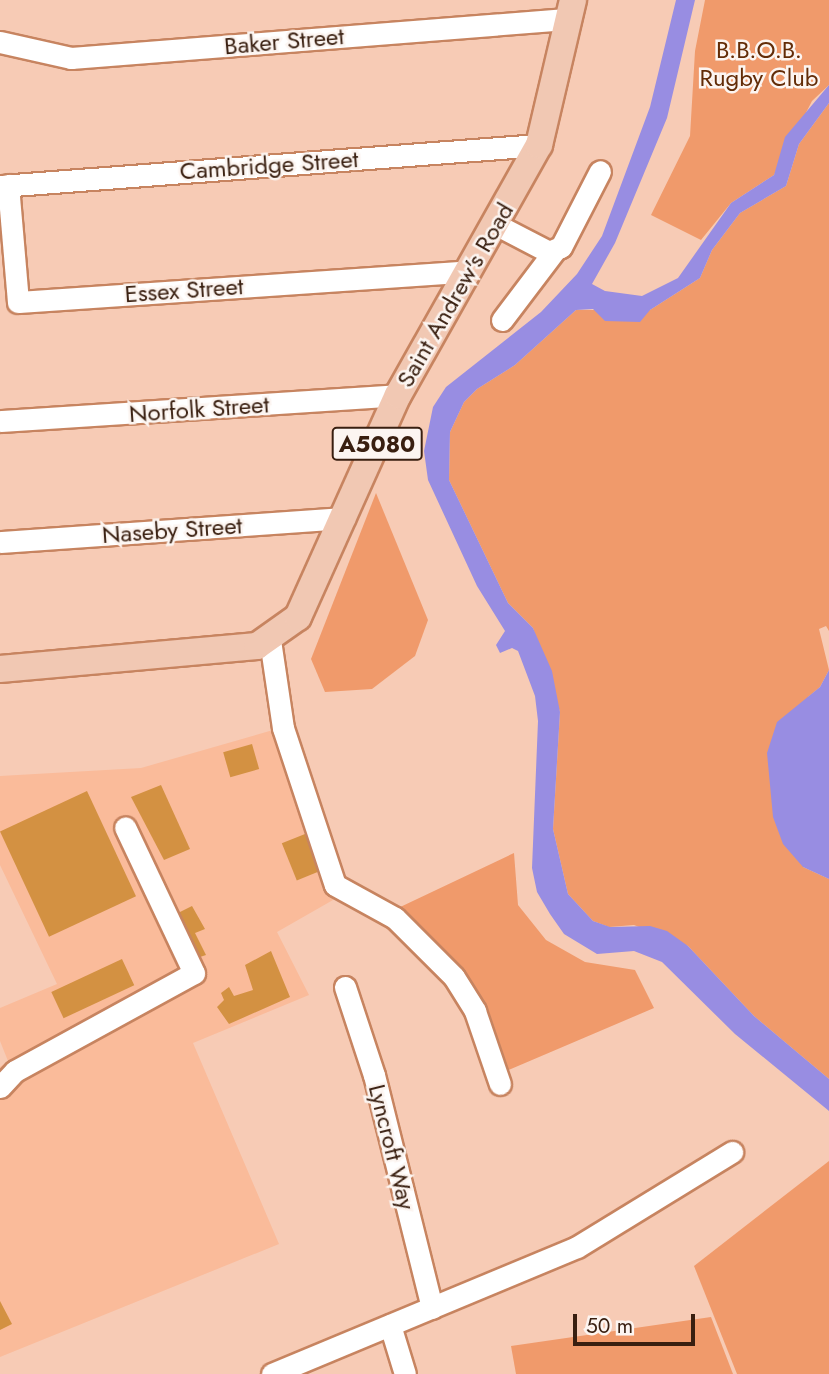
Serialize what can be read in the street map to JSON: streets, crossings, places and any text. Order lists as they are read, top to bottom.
{
  "streets": {
    "main road": ["Saint Andrew's Road", "A5080"],
    "street": [
      "Baker Street",
      "Cambridge Street",
      "Essex Street",
      "Norfolk Street",
      "Naseby Street",
      "Lyncroft Way"
    ]
  },
  "crossings": [
    ["Baker Street", "Saint Andrew's Road"],
    ["Cambridge Street", "Essex Street"],
    ["Cambridge Street", "Saint Andrew's Road"],
    ["Essex Street", "Saint Andrew's Road"],
    ["Saint Andrew's Road", "Norfolk Street"],
    ["Saint Andrew's Road", "Naseby Street"]
  ],
  "parks": ["B.B.O.B. Rugby Club"],
  "scale_bar": "50 m"
}
